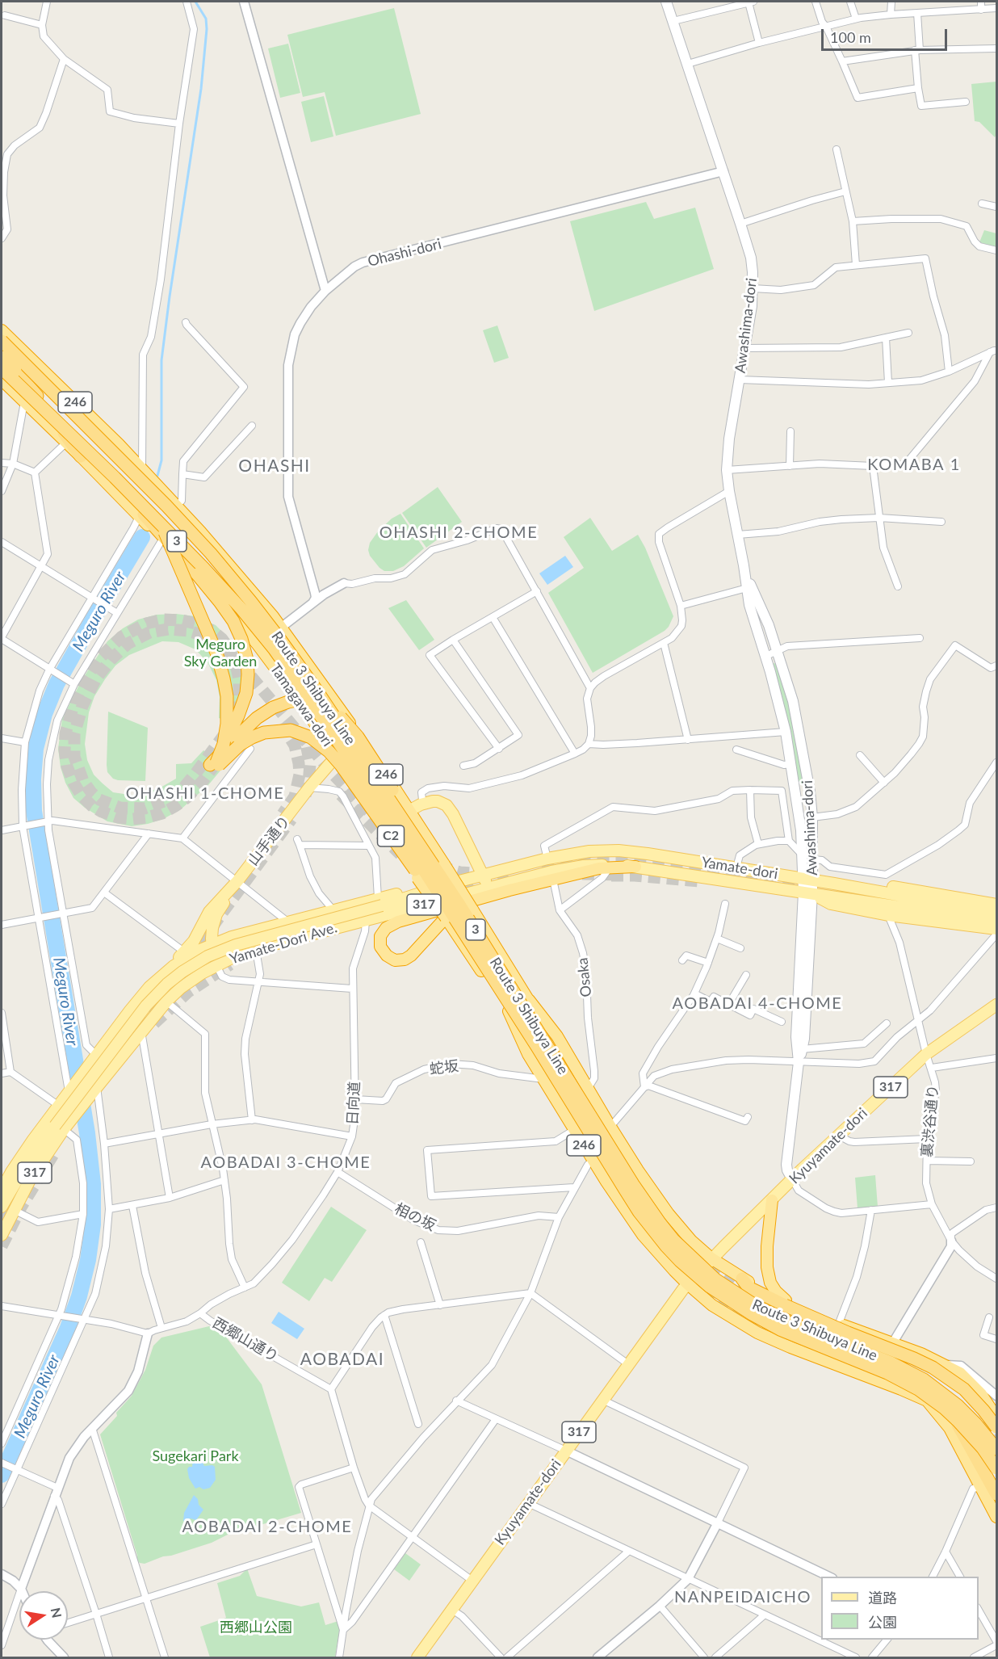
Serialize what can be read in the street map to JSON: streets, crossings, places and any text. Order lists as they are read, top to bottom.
{
  "streets": {
    "highway": [
      "246",
      "3",
      "Route 3 Shibuya Line",
      "Tamagawa-dori",
      "C2"
    ],
    "main road": [
      "Awashima-dori",
      "山手通り",
      "Yamate-dori",
      "317",
      "Yamate-Dori Ave.",
      "Kyuyamate-dori"
    ],
    "street": [
      "Ohashi-dori",
      "Osaka",
      "蛇坂",
      "日向道",
      "裏渋谷通り",
      "相の坂",
      "西郷山通り"
    ]
  },
  "crossings": [
    ["Ohashi-dori", "Awashima-dori"],
    ["Awashima-dori", "Yamate-dori"],
    ["Awashima-dori", "317"],
    ["Awashima-dori", "Kyuyamate-dori"],
    ["246", "Tamagawa-dori"],
    ["246", "317"],
    ["246", "Osaka"],
    ["246", "蛇坂"],
    ["246", "Kyuyamate-dori"],
    ["Route 3 Shibuya Line", "Tamagawa-dori"],
    ["Route 3 Shibuya Line", "C2"],
    ["Tamagawa-dori", "山手通り"],
    ["山手通り", "Yamate-Dori Ave."],
    ["Yamate-dori", "317"],
    ["Yamate-dori", "Yamate-Dori Ave."],
    ["317", "Yamate-Dori Ave."],
    ["317", "裏渋谷通り"],
    ["317", "Kyuyamate-dori"],
    ["Yamate-Dori Ave.", "Osaka"],
    ["Yamate-Dori Ave.", "日向道"],
    ["蛇坂", "日向道"],
    ["日向道", "相の坂"],
    ["日向道", "西郷山通り"],
    ["裏渋谷通り", "Kyuyamate-dori"]
  ],
  "districts": [
    "KOMABA 1",
    "OHASHI",
    "OHASHI 2-CHOME",
    "OHASHI 1-CHOME",
    "AOBADAI 4-CHOME",
    "AOBADAI 3-CHOME",
    "AOBADAI",
    "AOBADAI 2-CHOME",
    "NANPEIDAICHO"
  ],
  "water": ["Meguro River"],
  "parks": ["Meguro Sky Garden", "Sugekari Park", "西郷山公園"],
  "legend": ["道路", "公園"],
  "scale_bar": "100 m",
  "north": "right"
}
